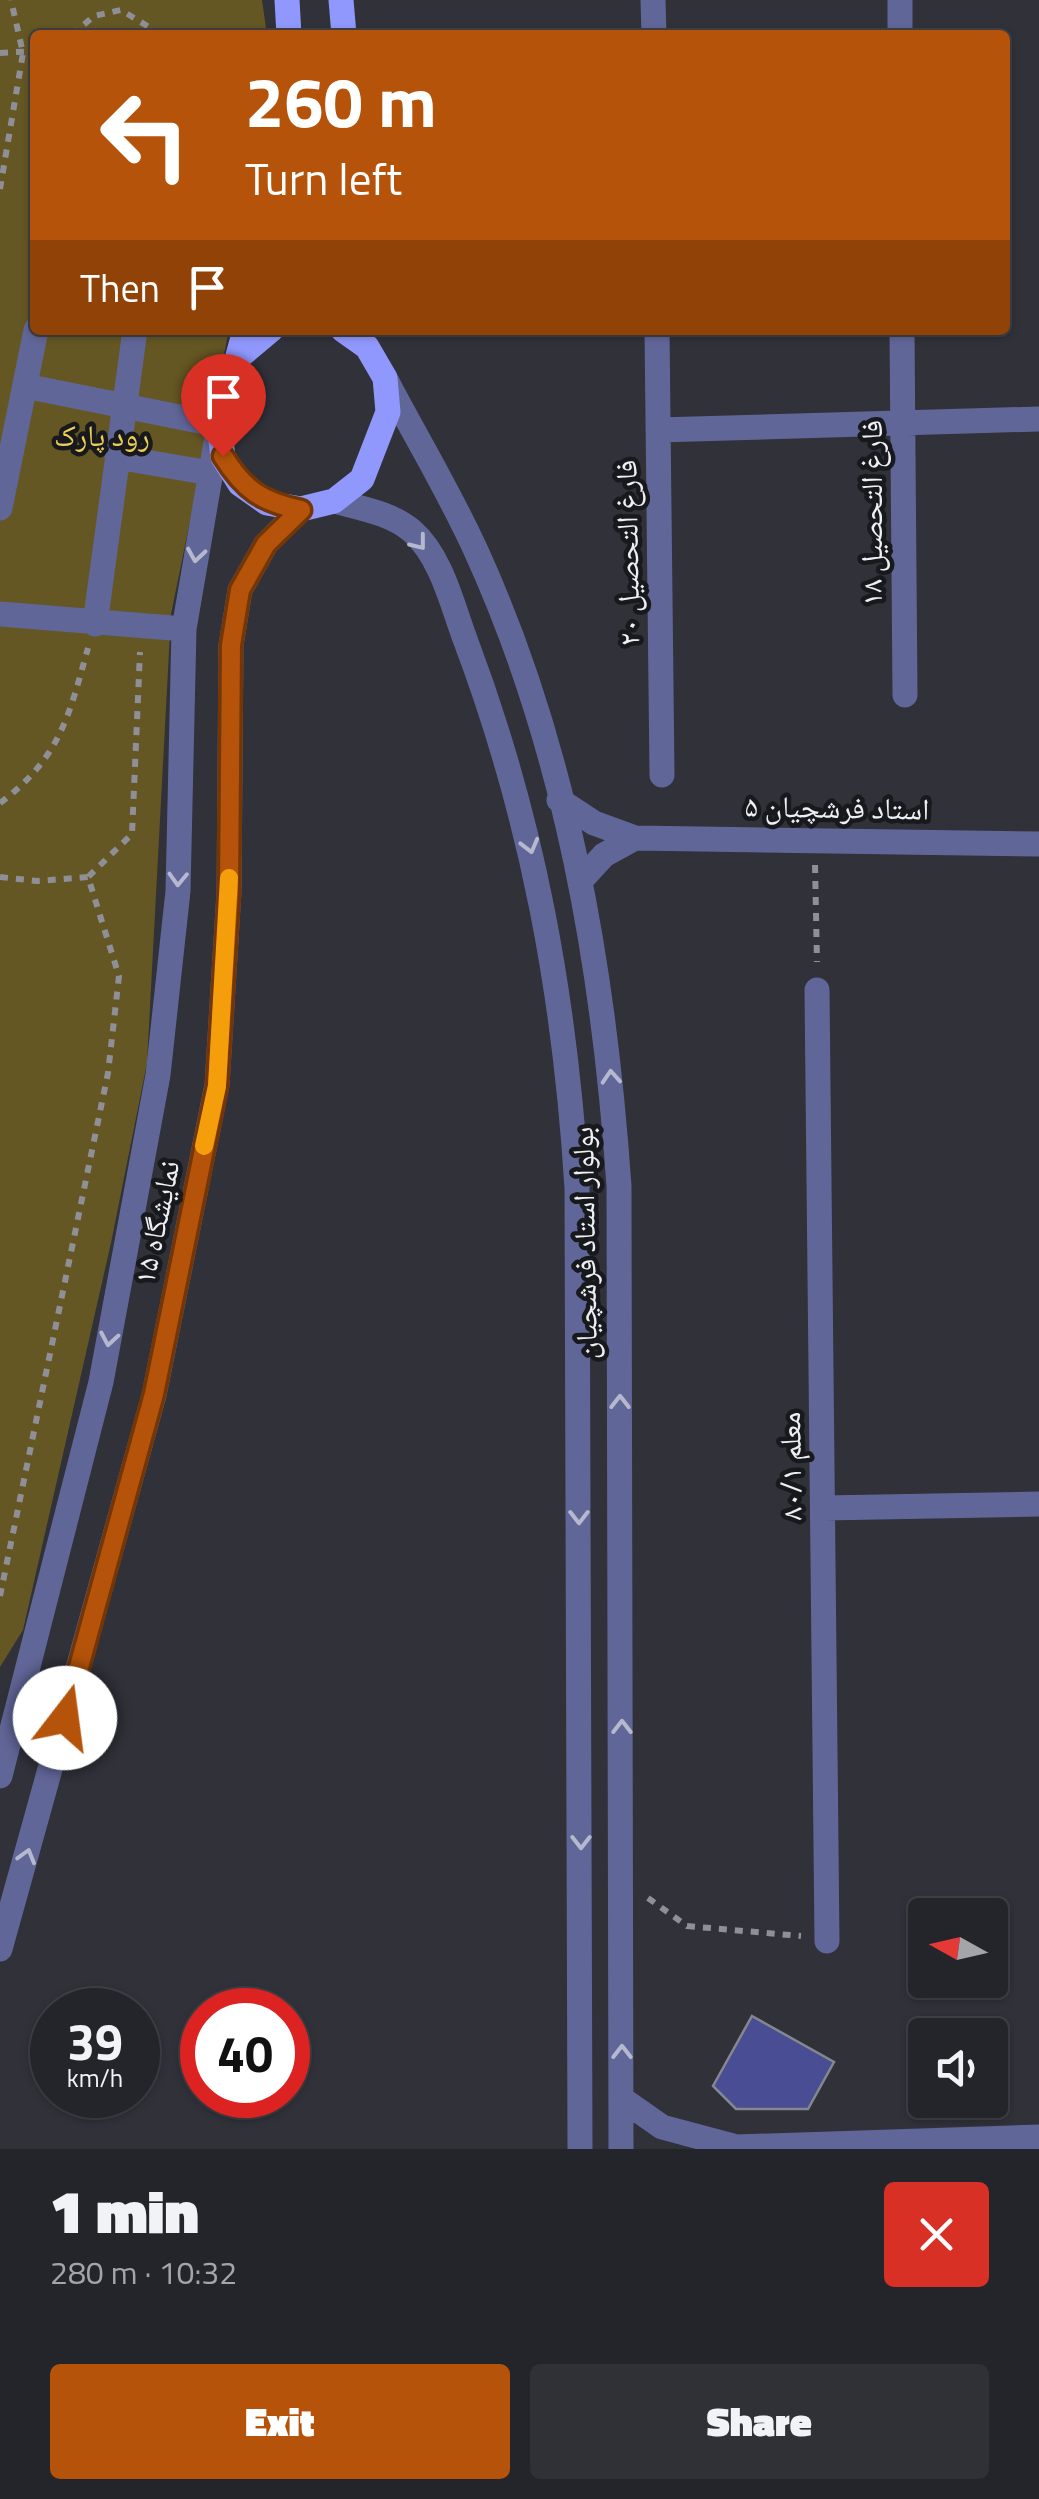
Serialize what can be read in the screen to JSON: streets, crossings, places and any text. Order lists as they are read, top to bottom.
{
  "streets": {
    "street": [
      "فارغ التحصیل ۱۸",
      "فارغ التحصیل ۲۰",
      "استاد فرشچیان ۵",
      "نمایشگاه ۱۵",
      "بولوار استاد فرشچیان",
      "معلم ۸۰/۱"
    ]
  },
  "crossings": [
    ["استاد فرشچیان ۵", "بولوار استاد فرشچیان"]
  ],
  "parks": ["رود پارک"],
  "north": "left",
  "page": {
    "turn": ["260 m", "Turn left"],
    "then": "Then",
    "speed": "39 km/h",
    "limit": "40",
    "heading": ["1 min", "280 m · 10:32"],
    "buttons": ["Exit", "Share"]
  }
}
